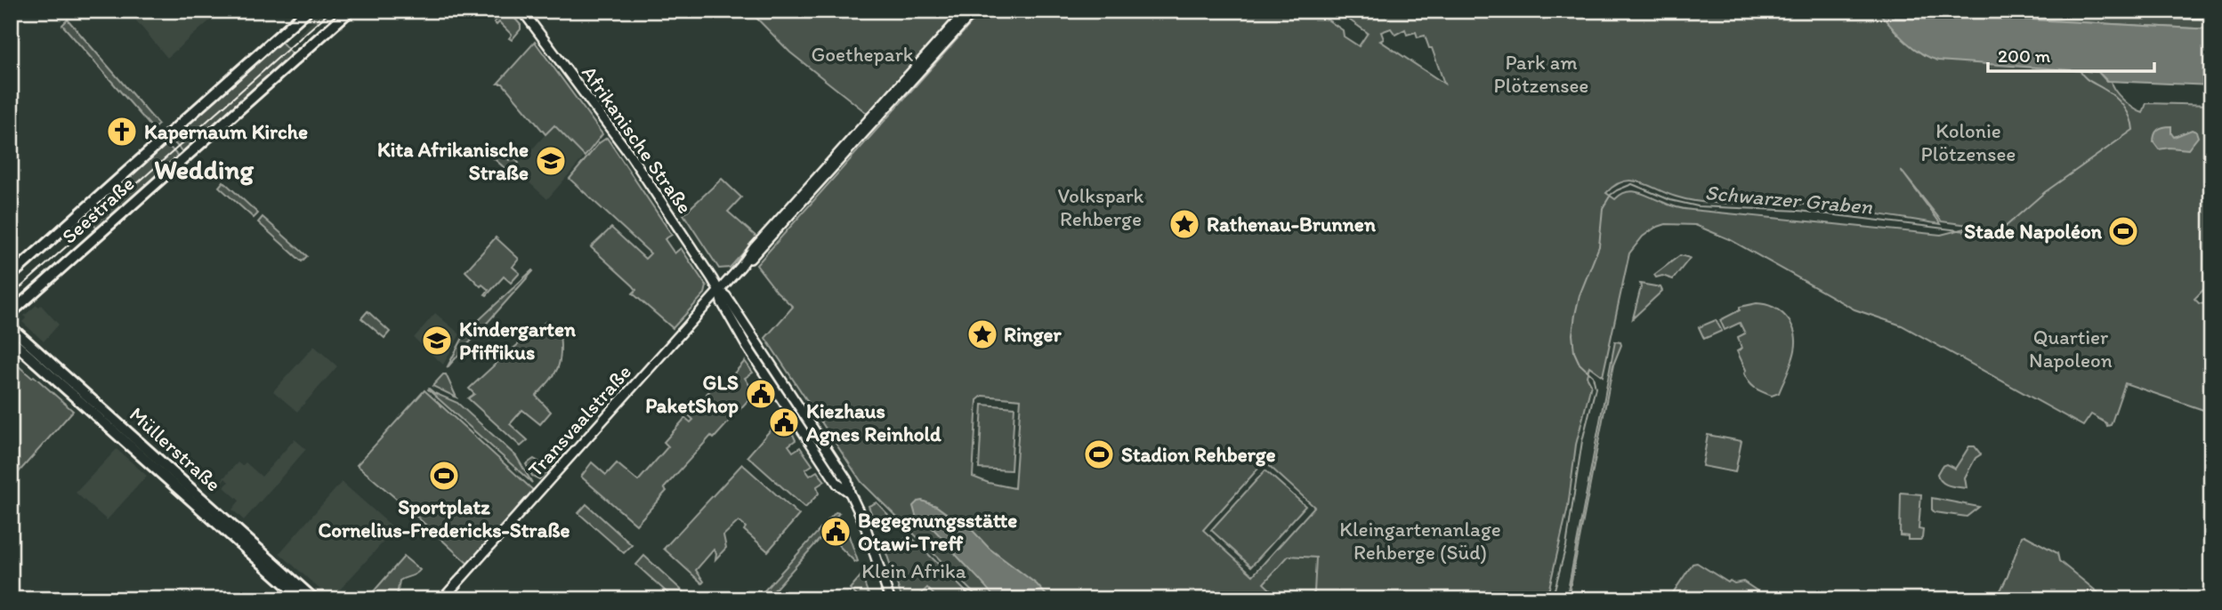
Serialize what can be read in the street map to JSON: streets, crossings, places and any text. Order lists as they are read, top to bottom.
{
  "streets": {
    "main road": ["Seestraße", "Müllerstraße"],
    "street": ["Afrikanische Straße", "Transvaalstraße"]
  },
  "crossings": [
    ["Afrikanische Straße", "Transvaalstraße"]
  ],
  "districts": ["Wedding"],
  "water": ["Schwarzer Graben"],
  "parks": [
    "Goethepark",
    "Park am Plötzensee",
    "Kolonie Plötzensee",
    "Volkspark Rehberge",
    "Quartier Napoleon",
    "Kleingartenanlage Rehberge (Süd)",
    "Klein Afrika"
  ],
  "places": {
    "church": ["Kapernaum Kirche"],
    "school or university": ["Kita Afrikanische Straße", "Kindergarten Pfiffikus"],
    "place": ["Rathenau-Brunnen", "Ringer"],
    "sports": ["Stade Napoléon", "Stadion Rehberge", "Sportplatz Cornelius-Fredericks-Straße"],
    "public building": ["GLS PaketShop", "Kiezhaus Agnes Reinhold", "Begegnungsstätte Otawi-Treff"]
  },
  "scale_bar": "200 m"
}
